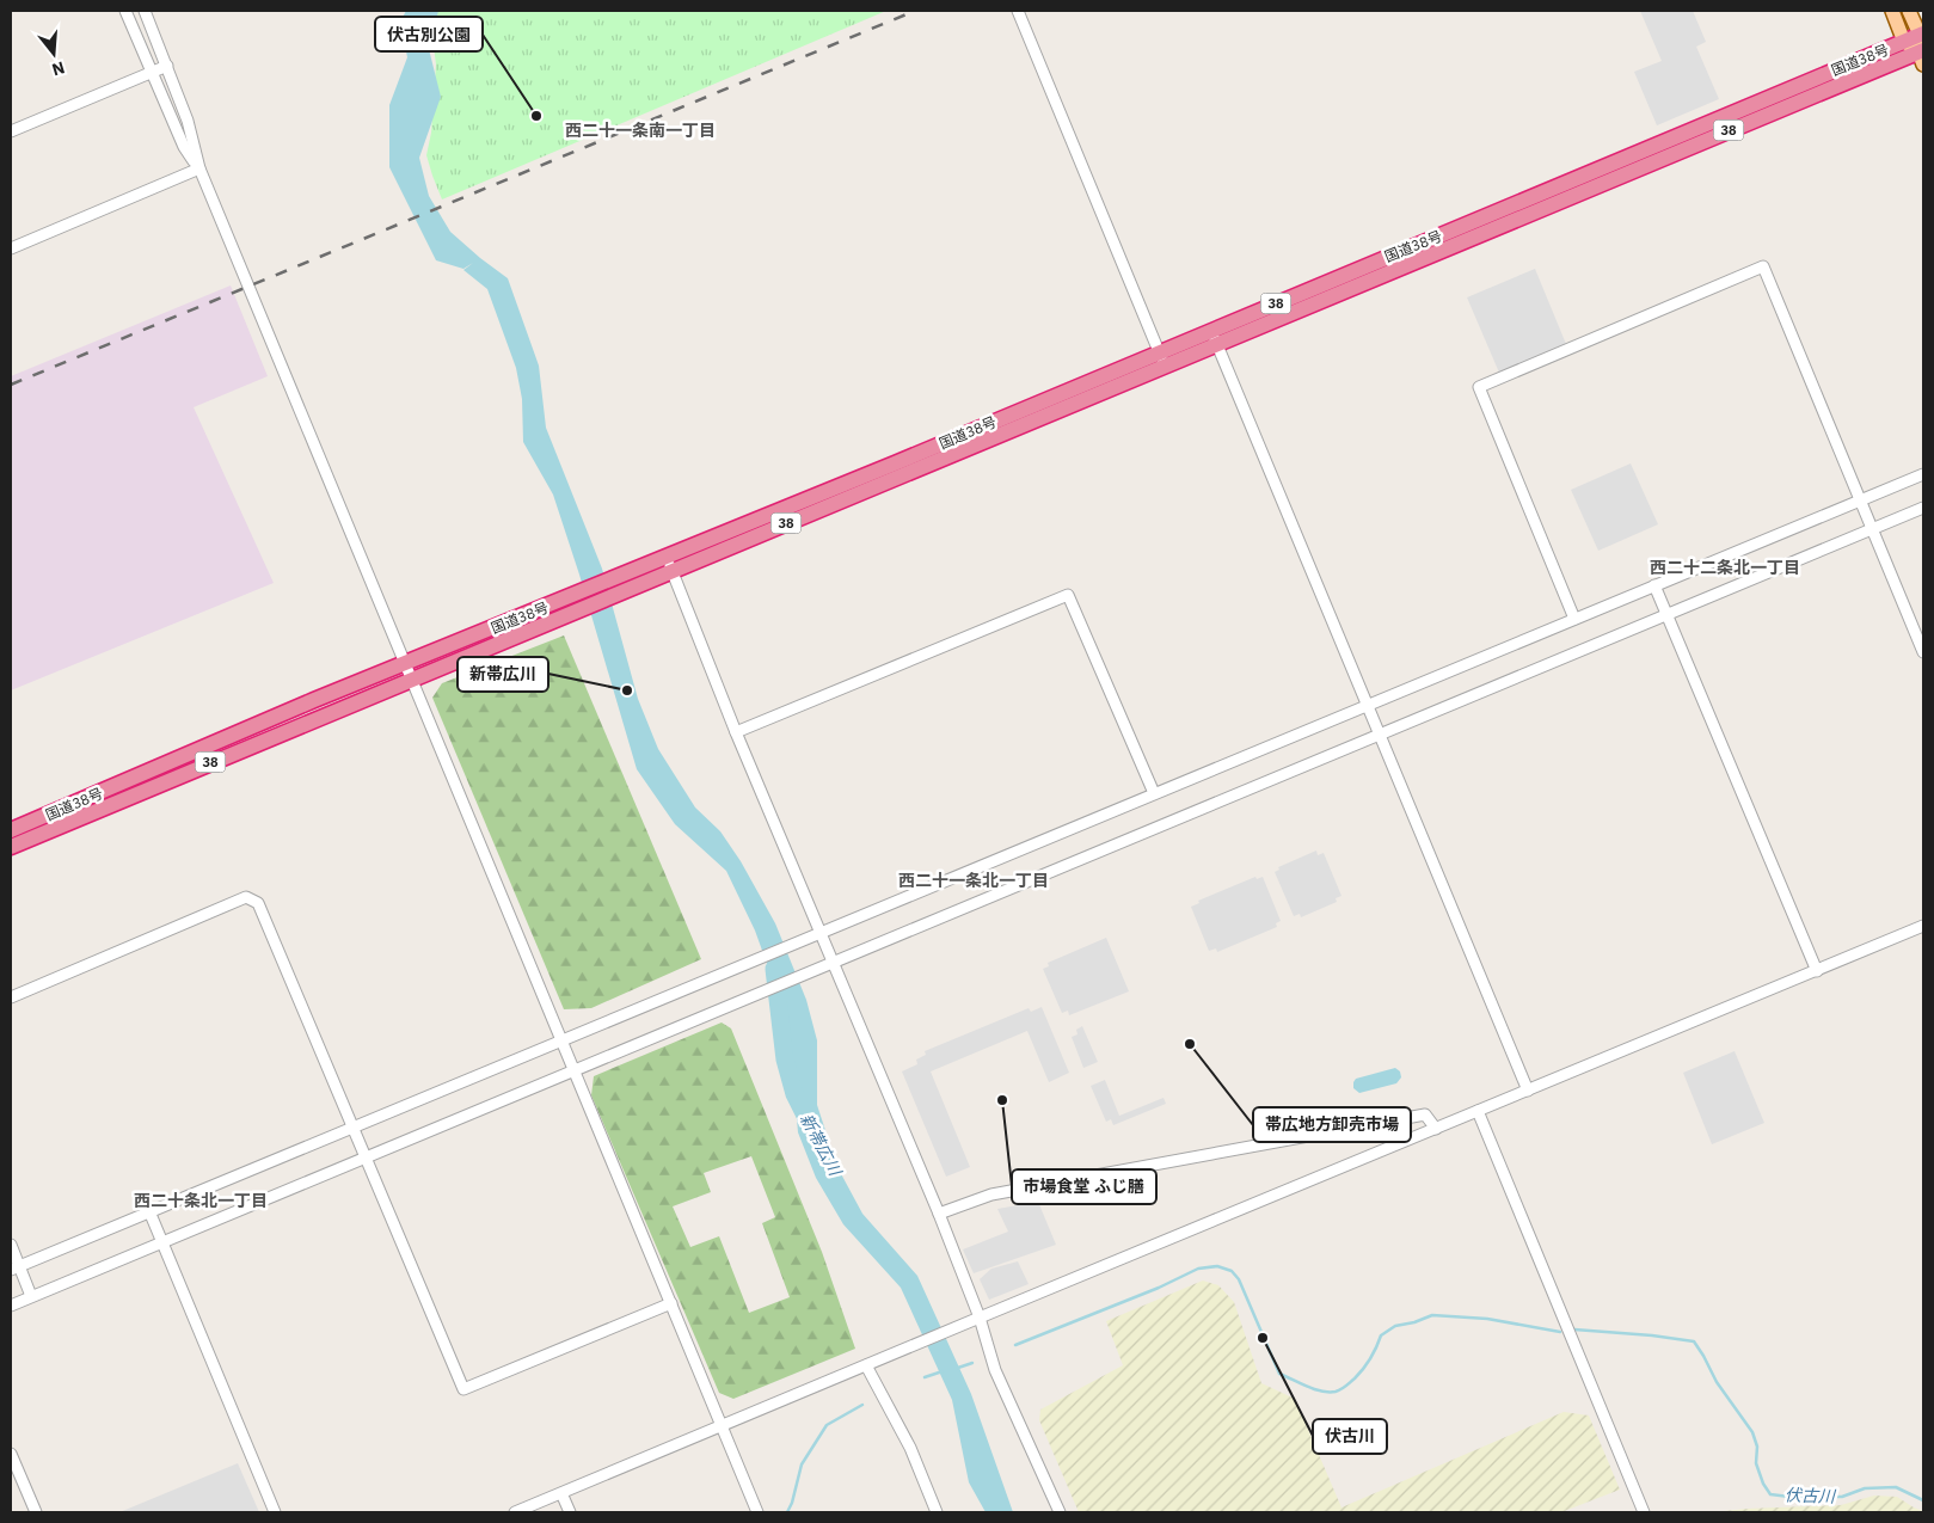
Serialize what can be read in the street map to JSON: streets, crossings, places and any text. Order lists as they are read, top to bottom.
{
  "streets": {
    "highway": ["国道38号", "38"]
  },
  "districts": [
    "西二十一条南一丁目",
    "西二十二条北一丁目",
    "西二十一条北一丁目",
    "西二十条北一丁目"
  ],
  "water": ["新帯広川", "伏古川"],
  "places": [
    "伏古別公園",
    "新帯広川",
    "帯広地方卸売市場",
    "市場食堂 ふじ膳",
    "伏古川"
  ],
  "north": "bottom"
}
